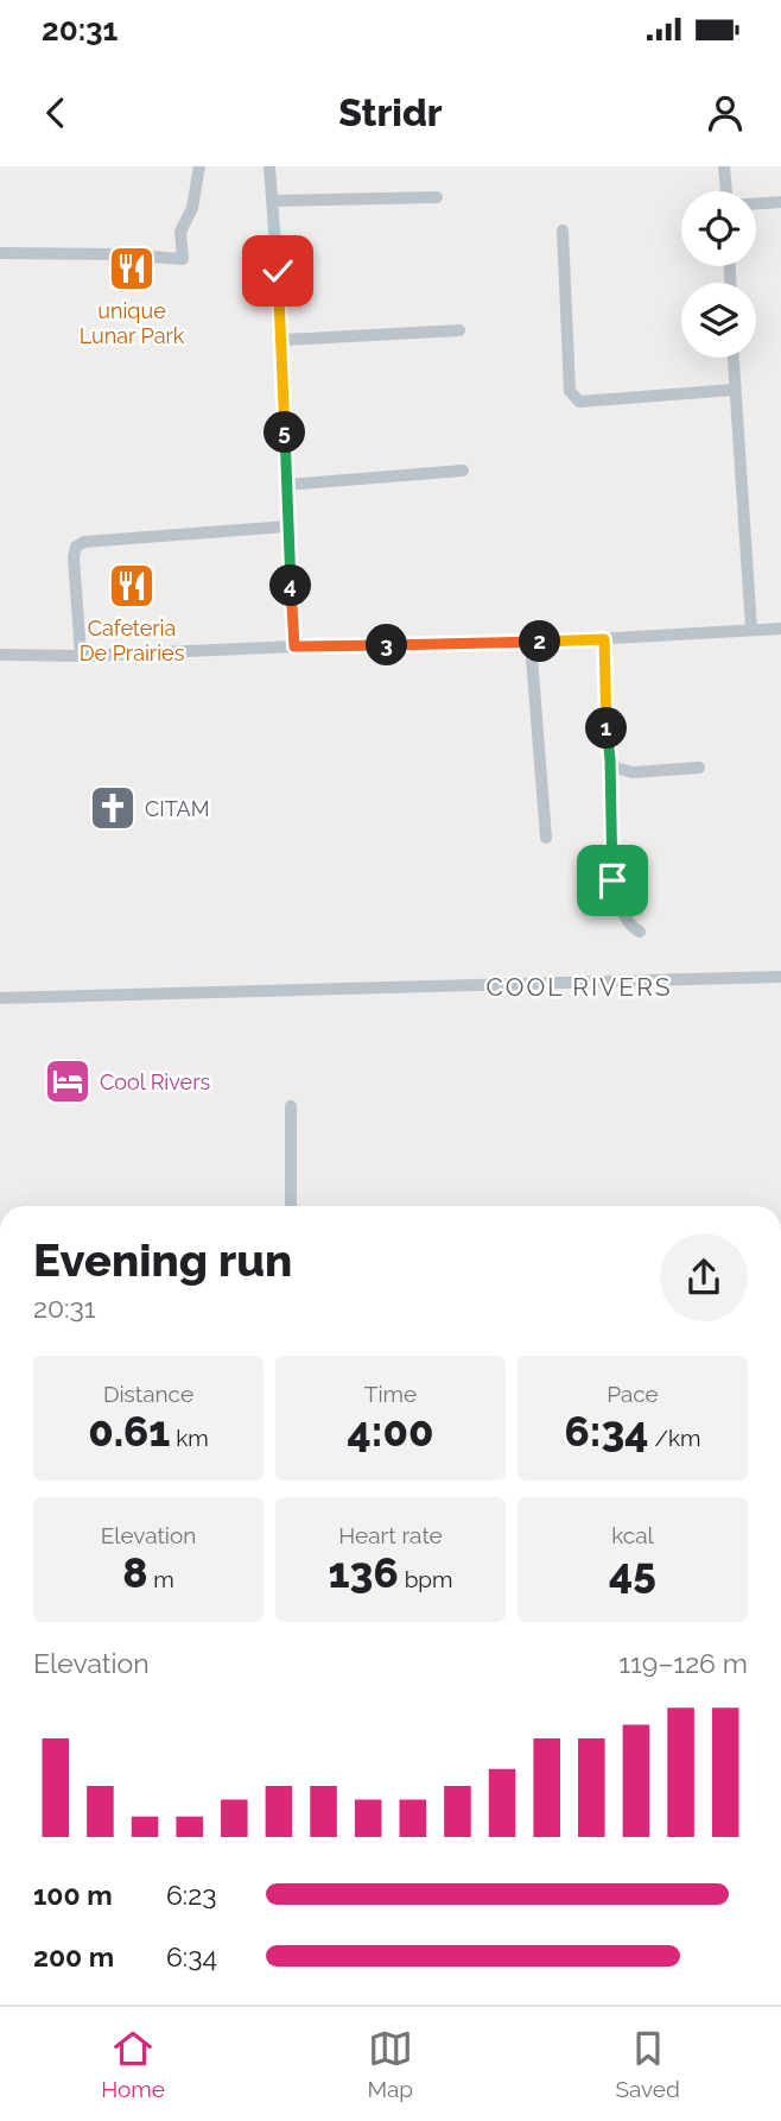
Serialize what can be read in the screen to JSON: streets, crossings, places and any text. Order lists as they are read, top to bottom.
{
  "districts": ["COOL RIVERS"],
  "places": {
    "restaurant": ["unique Lunar Park", "Cafeteria De Prairies"],
    "church": ["CITAM"],
    "hotel": ["Cool Rivers"]
  },
  "page": {
    "status": "20:31",
    "header": "Stridr",
    "pins": [
      "5",
      "4",
      "2",
      "3",
      "1"
    ],
    "heading": ["Evening run", "20:31"],
    "stats": [
      ["Distance", "0.61 km"],
      ["Time", "4:00"],
      ["Pace", "6:34 /km"],
      ["Elevation", "8 m"],
      ["Heart rate", "136 bpm"],
      ["kcal", "45"]
    ],
    "chart": ["Elevation", "119–126 m"],
    "list": [
      {
        "name": "100 m",
        "note": "6:23"
      },
      {
        "name": "200 m",
        "note": "6:34"
      }
    ],
    "tabs": ["Home", "Map", "Saved"]
  }
}
